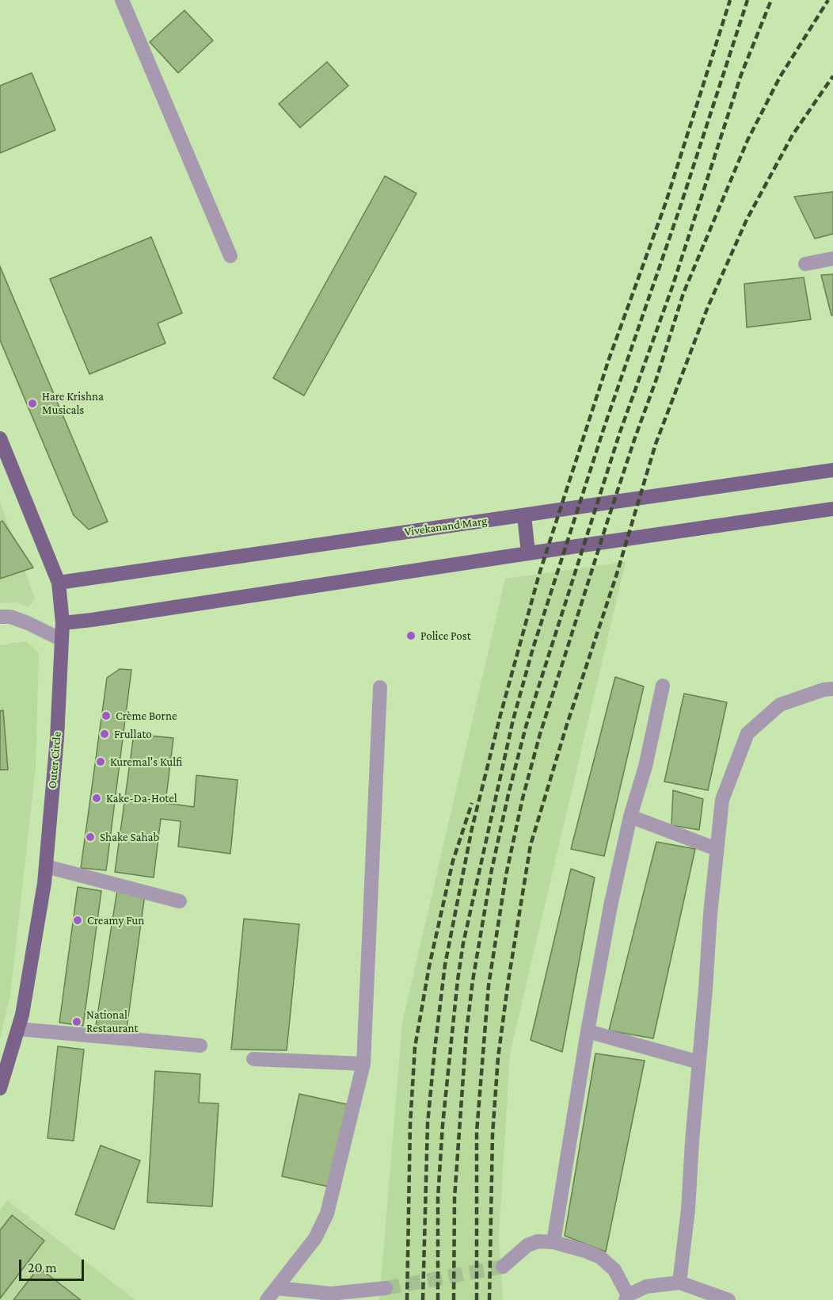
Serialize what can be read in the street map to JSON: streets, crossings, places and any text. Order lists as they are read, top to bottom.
{
  "streets": {
    "main road": ["Vivekanand Marg", "Outer Circle"]
  },
  "crossings": [
    ["Vivekanand Marg", "Outer Circle"]
  ],
  "places": [
    "Hare Krishna Musicals",
    "Police Post",
    "Crème Borne",
    "Frullato",
    "Kuremal's Kulfi",
    "Kake-Da-Hotel",
    "Shake Sahab",
    "Creamy Fun",
    "National Restaurant"
  ],
  "scale_bar": "20 m"
}
